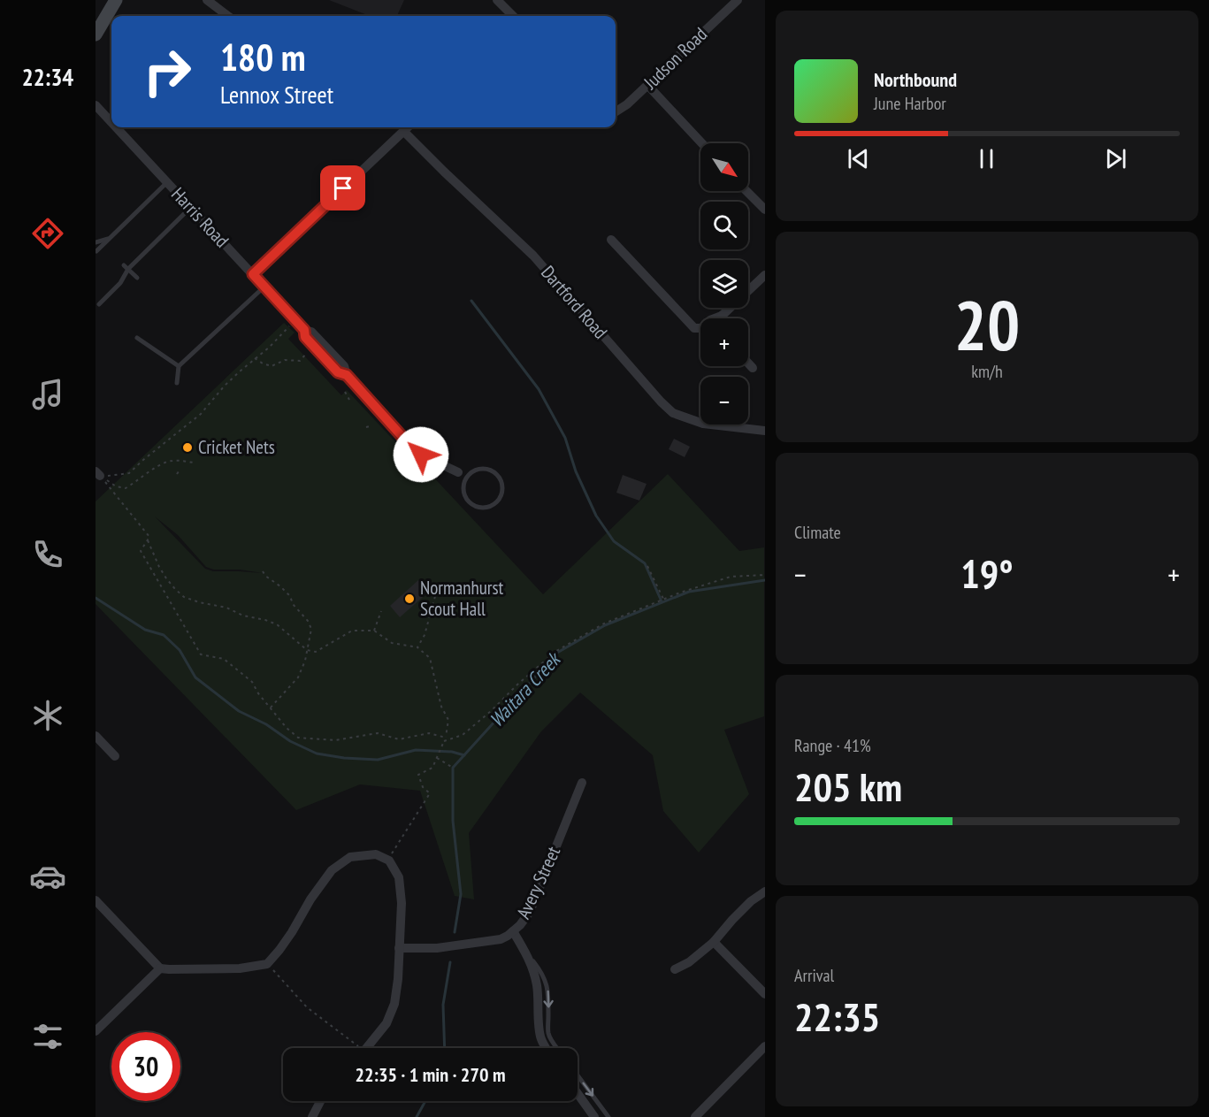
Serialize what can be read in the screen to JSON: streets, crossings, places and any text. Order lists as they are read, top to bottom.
{
  "streets": {
    "street": [
      "Judson Road",
      "Harris Road",
      "Dartford Road",
      "Avery Street"
    ]
  },
  "water": ["Waitara Creek"],
  "places": ["Cricket Nets", "Normanhurst Scout Hall"],
  "north": "bottom right",
  "page": {
    "tabs": "22:34",
    "turn": ["180 m", "Lennox Street"],
    "song": ["Northbound", "June Harbor"],
    "map_buttons": ["+", "−"],
    "tile": [
      ["20", "km/h"],
      "Climate",
      ["Range · 41%", "205 km"],
      ["Arrival", "22:35"]
    ],
    "heat": ["−", "19°", "+"],
    "limit": "30",
    "trip": "22:35 · 1 min · 270 m"
  }
}
